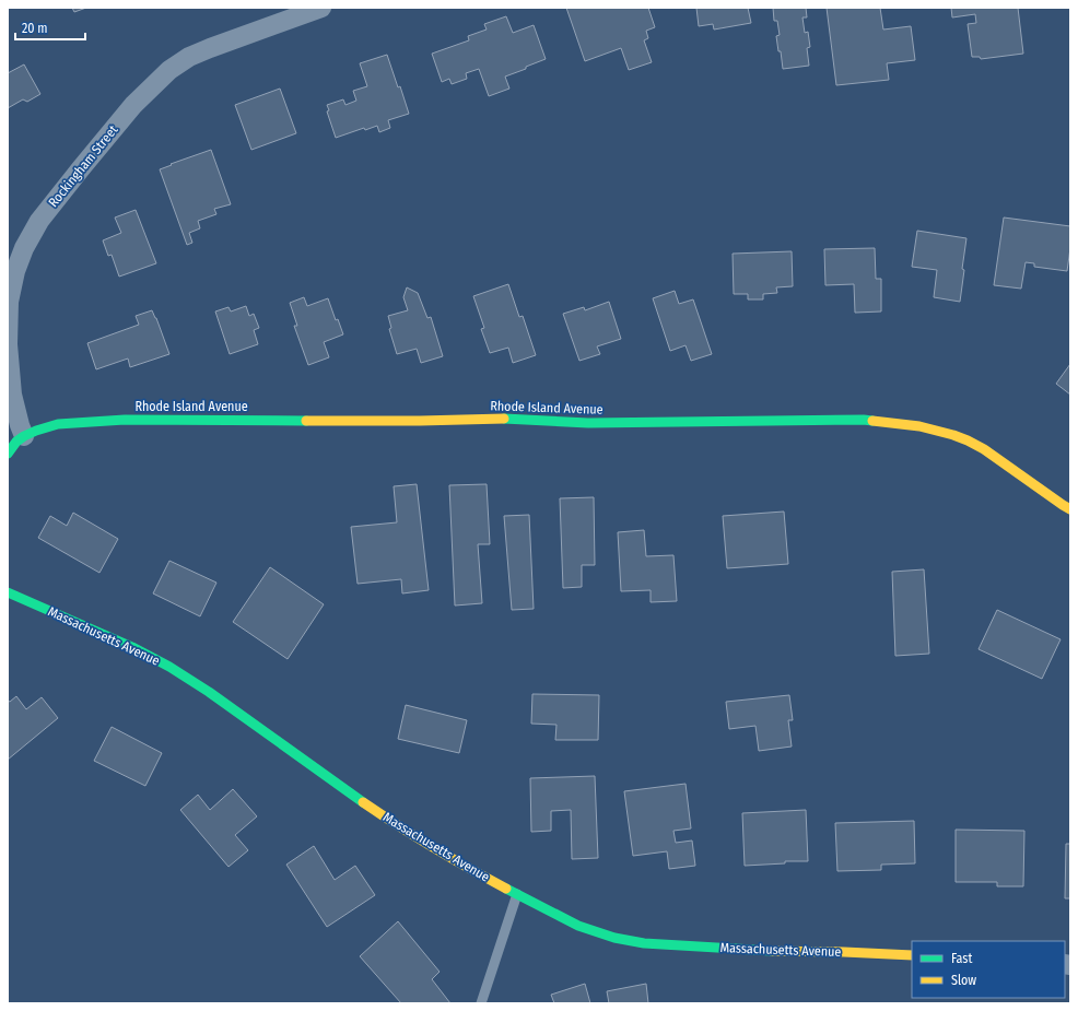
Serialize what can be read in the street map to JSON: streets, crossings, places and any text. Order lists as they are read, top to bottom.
{
  "streets": {
    "street": ["Rockingham Street", "Rhode Island Avenue", "Massachusetts Avenue"]
  },
  "crossings": [
    ["Rockingham Street", "Rhode Island Avenue"]
  ],
  "legend": ["Fast", "Slow"],
  "scale_bar": "20 m"
}
